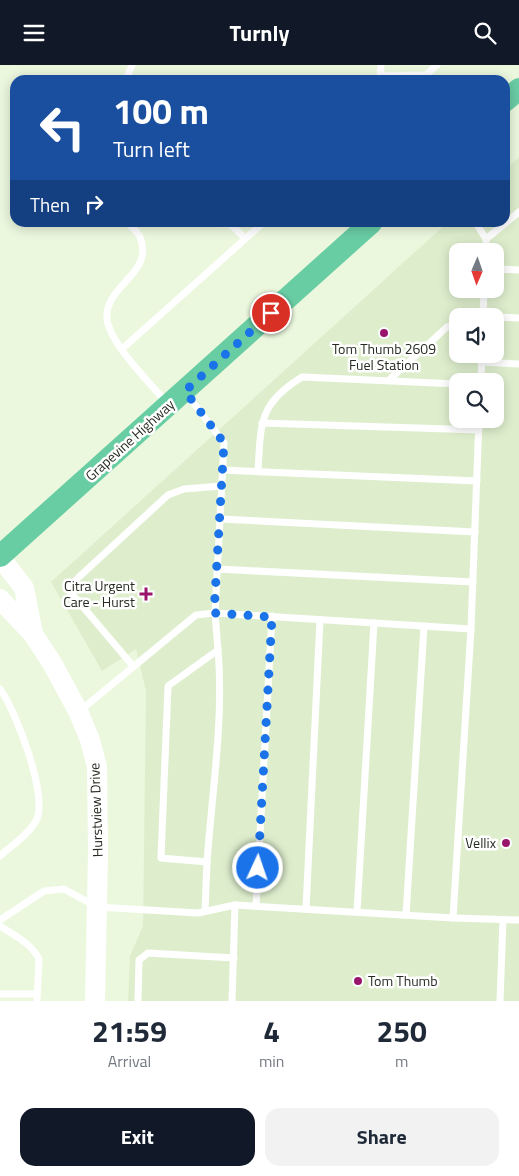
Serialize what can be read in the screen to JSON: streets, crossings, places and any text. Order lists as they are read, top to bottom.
{
  "streets": {
    "main road": ["Grapevine Highway", "Hurstview Drive"]
  },
  "crossings": [
    ["Grapevine Highway", "Hurstview Drive"]
  ],
  "places": {
    "other": ["Tom Thumb 2609 Fuel Station", "Vellix", "Tom Thumb"],
    "health": ["Citra Urgent Care - Hurst"]
  },
  "north": "bottom",
  "page": {
    "header": "Turnly",
    "turn": ["100 m", "Turn left"],
    "then": "Then",
    "eta": [
      "21:59",
      "Arrival",
      "4",
      "min",
      "250",
      "m"
    ],
    "buttons": ["Exit", "Share"]
  }
}
